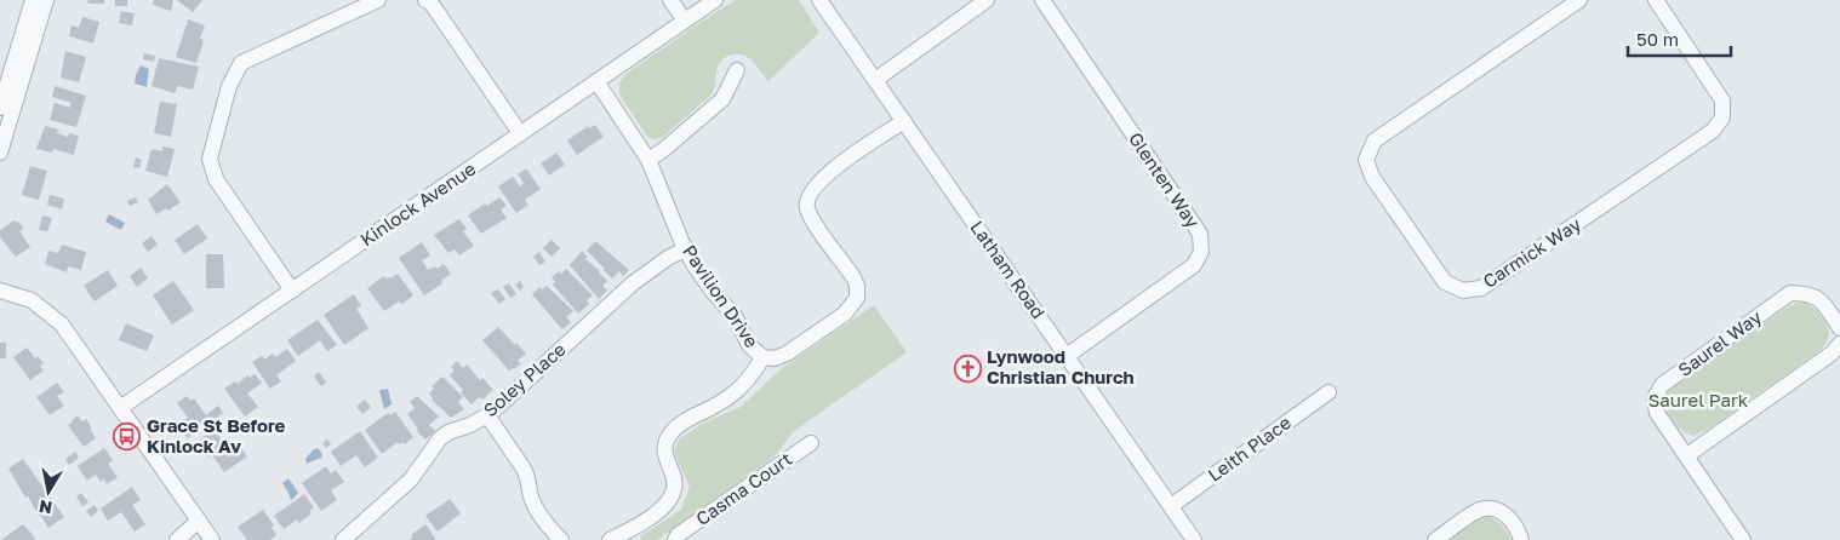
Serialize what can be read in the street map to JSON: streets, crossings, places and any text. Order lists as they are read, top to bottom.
{
  "streets": {
    "street": [
      "Glenten Way",
      "Kinlock Avenue",
      "Carmick Way",
      "Latham Road",
      "Pavilion Drive",
      "Saurel Way",
      "Soley Place",
      "Leith Place",
      "Casma Court"
    ]
  },
  "crossings": [
    ["Glenten Way", "Latham Road"],
    ["Kinlock Avenue", "Pavilion Drive"],
    ["Latham Road", "Pavilion Drive"],
    ["Latham Road", "Leith Place"],
    ["Pavilion Drive", "Soley Place"]
  ],
  "parks": ["Saurel Park"],
  "places": {
    "church": ["Lynwood Christian Church"],
    "bus stop": ["Grace St Before Kinlock Av"]
  },
  "scale_bar": "50 m",
  "north": "bottom"
}
